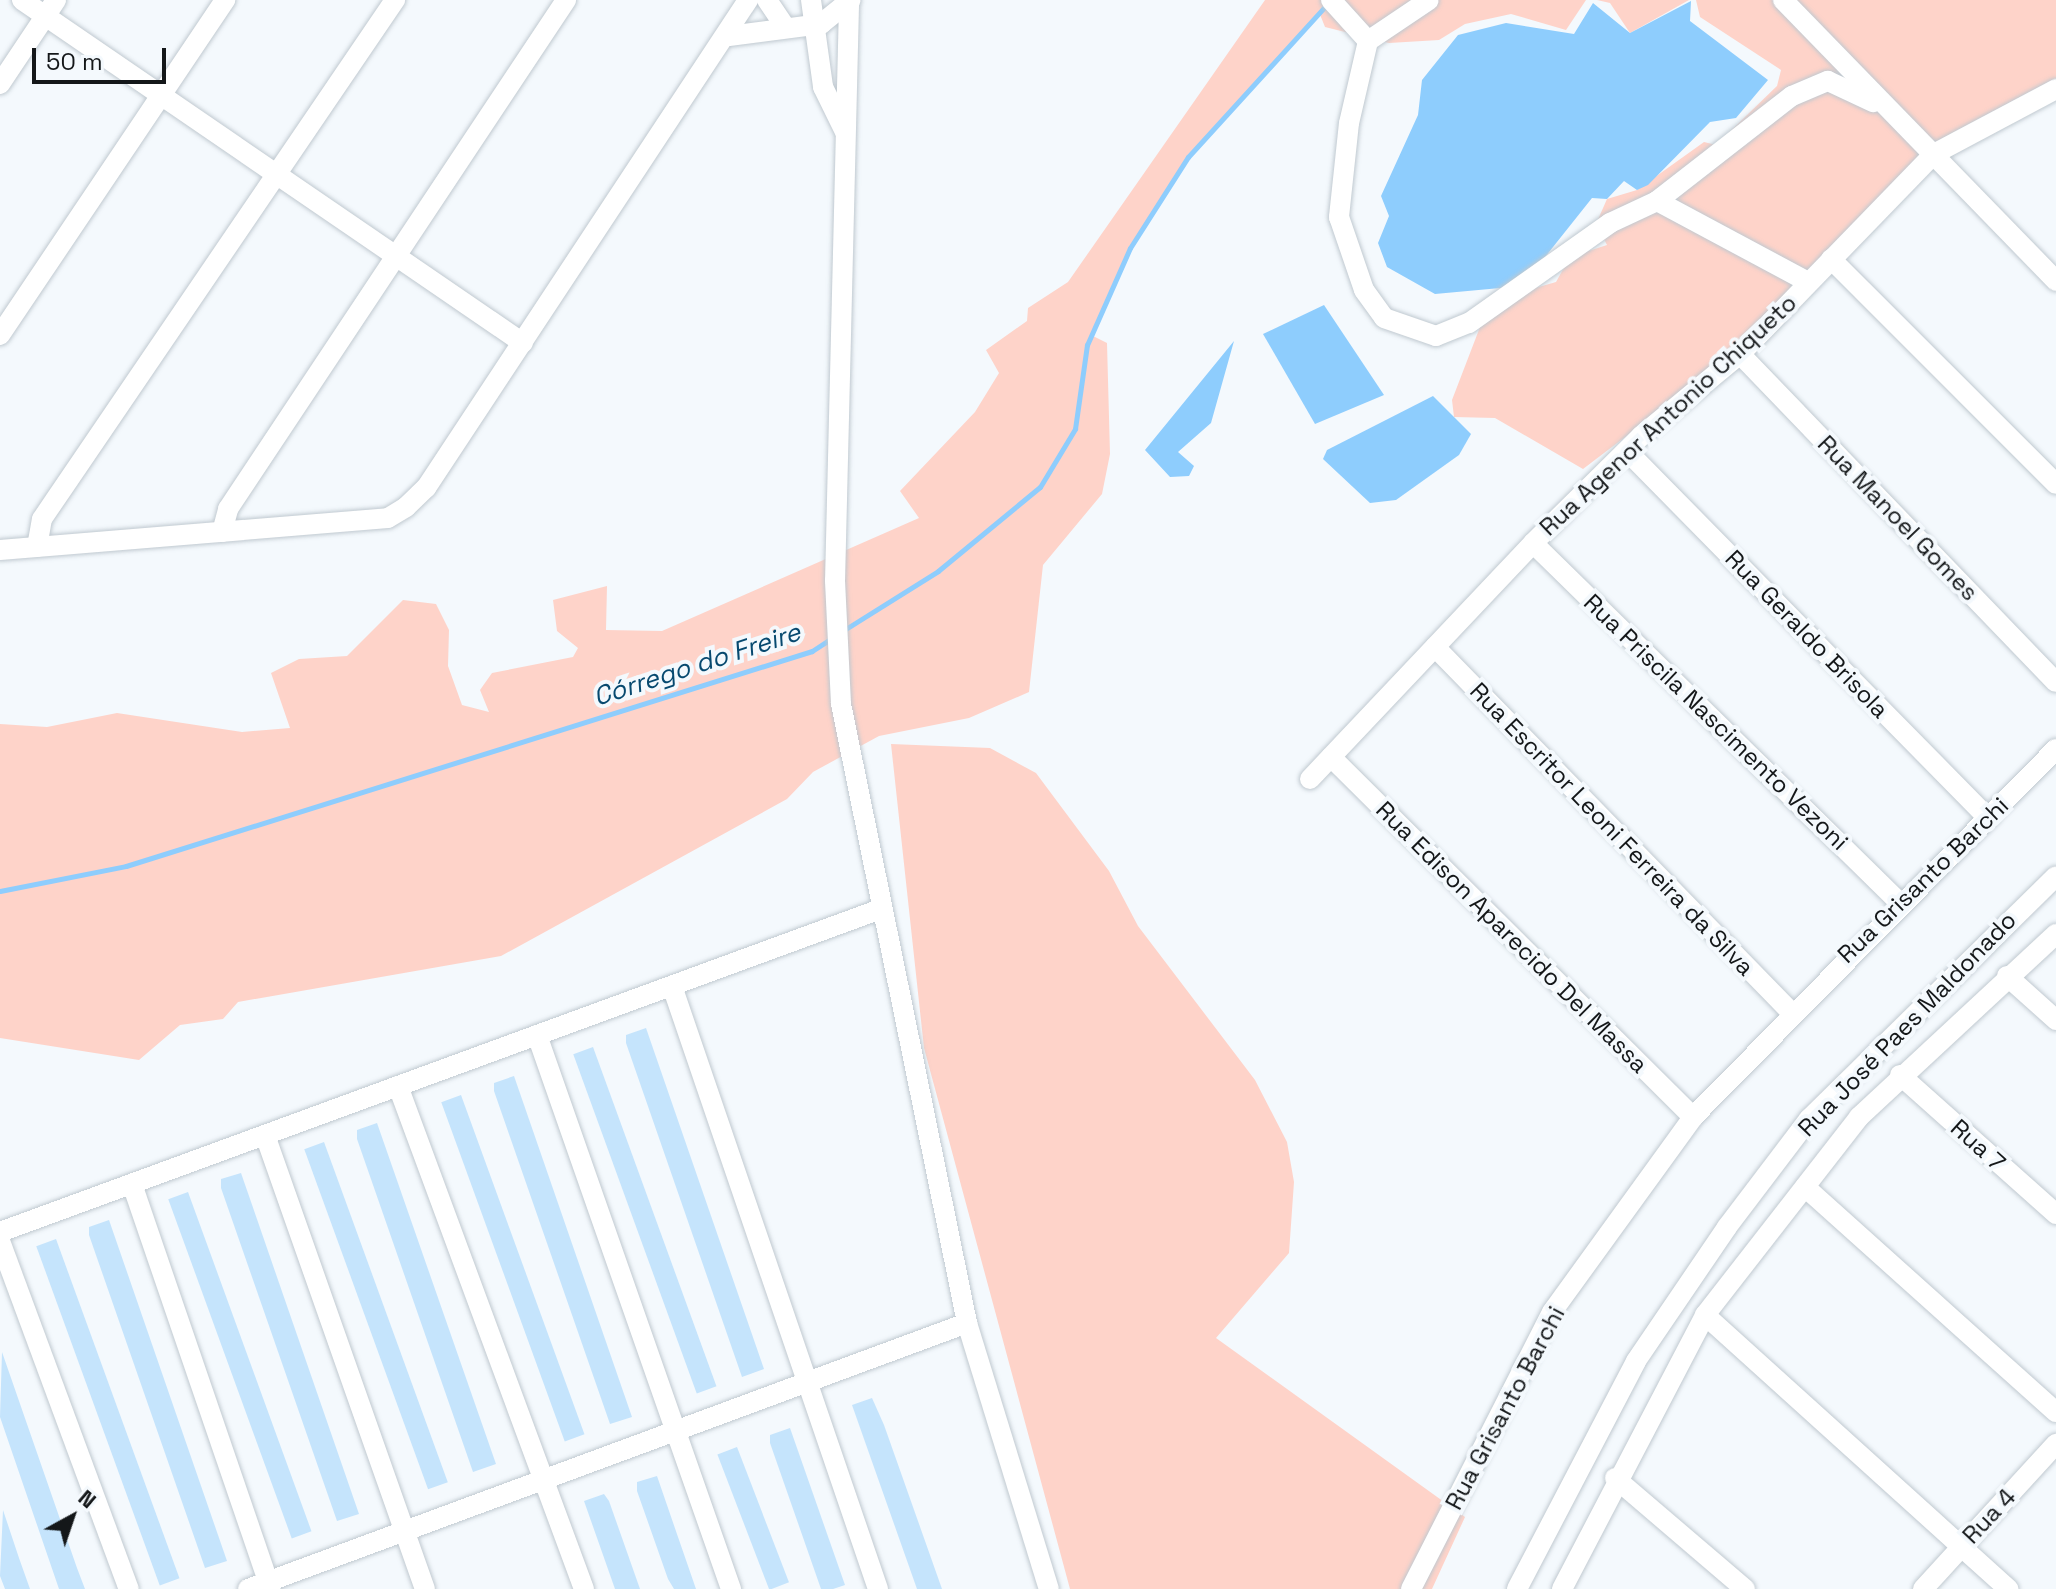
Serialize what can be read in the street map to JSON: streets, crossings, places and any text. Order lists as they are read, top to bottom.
{
  "streets": {
    "street": [
      "Rua Agenor Antonio Chiqueto",
      "Rua Manoel Gomes",
      "Rua Geraldo Brisola",
      "Rua Priscila Nascimento Vezoni",
      "Rua Escritor Leoni Ferreira da Silva",
      "Rua Grisanto Barchi",
      "Rua Edison Aparecido Del Massa",
      "Rua José Paes Maldonado",
      "Rua 7",
      "Rua 4"
    ]
  },
  "crossings": [
    ["Rua Agenor Antonio Chiqueto", "Rua Manoel Gomes"],
    ["Rua Agenor Antonio Chiqueto", "Rua Geraldo Brisola"],
    ["Rua Agenor Antonio Chiqueto", "Rua Priscila Nascimento Vezoni"],
    ["Rua Agenor Antonio Chiqueto", "Rua Escritor Leoni Ferreira da Silva"],
    ["Rua Agenor Antonio Chiqueto", "Rua Edison Aparecido Del Massa"],
    ["Rua Geraldo Brisola", "Rua Grisanto Barchi"],
    ["Rua Priscila Nascimento Vezoni", "Rua Grisanto Barchi"],
    ["Rua Escritor Leoni Ferreira da Silva", "Rua Grisanto Barchi"],
    ["Rua Grisanto Barchi", "Rua Edison Aparecido Del Massa"],
    ["Rua José Paes Maldonado", "Rua 7"]
  ],
  "water": ["Córrego do Freire"],
  "scale_bar": "50 m",
  "north": "top right"
}
